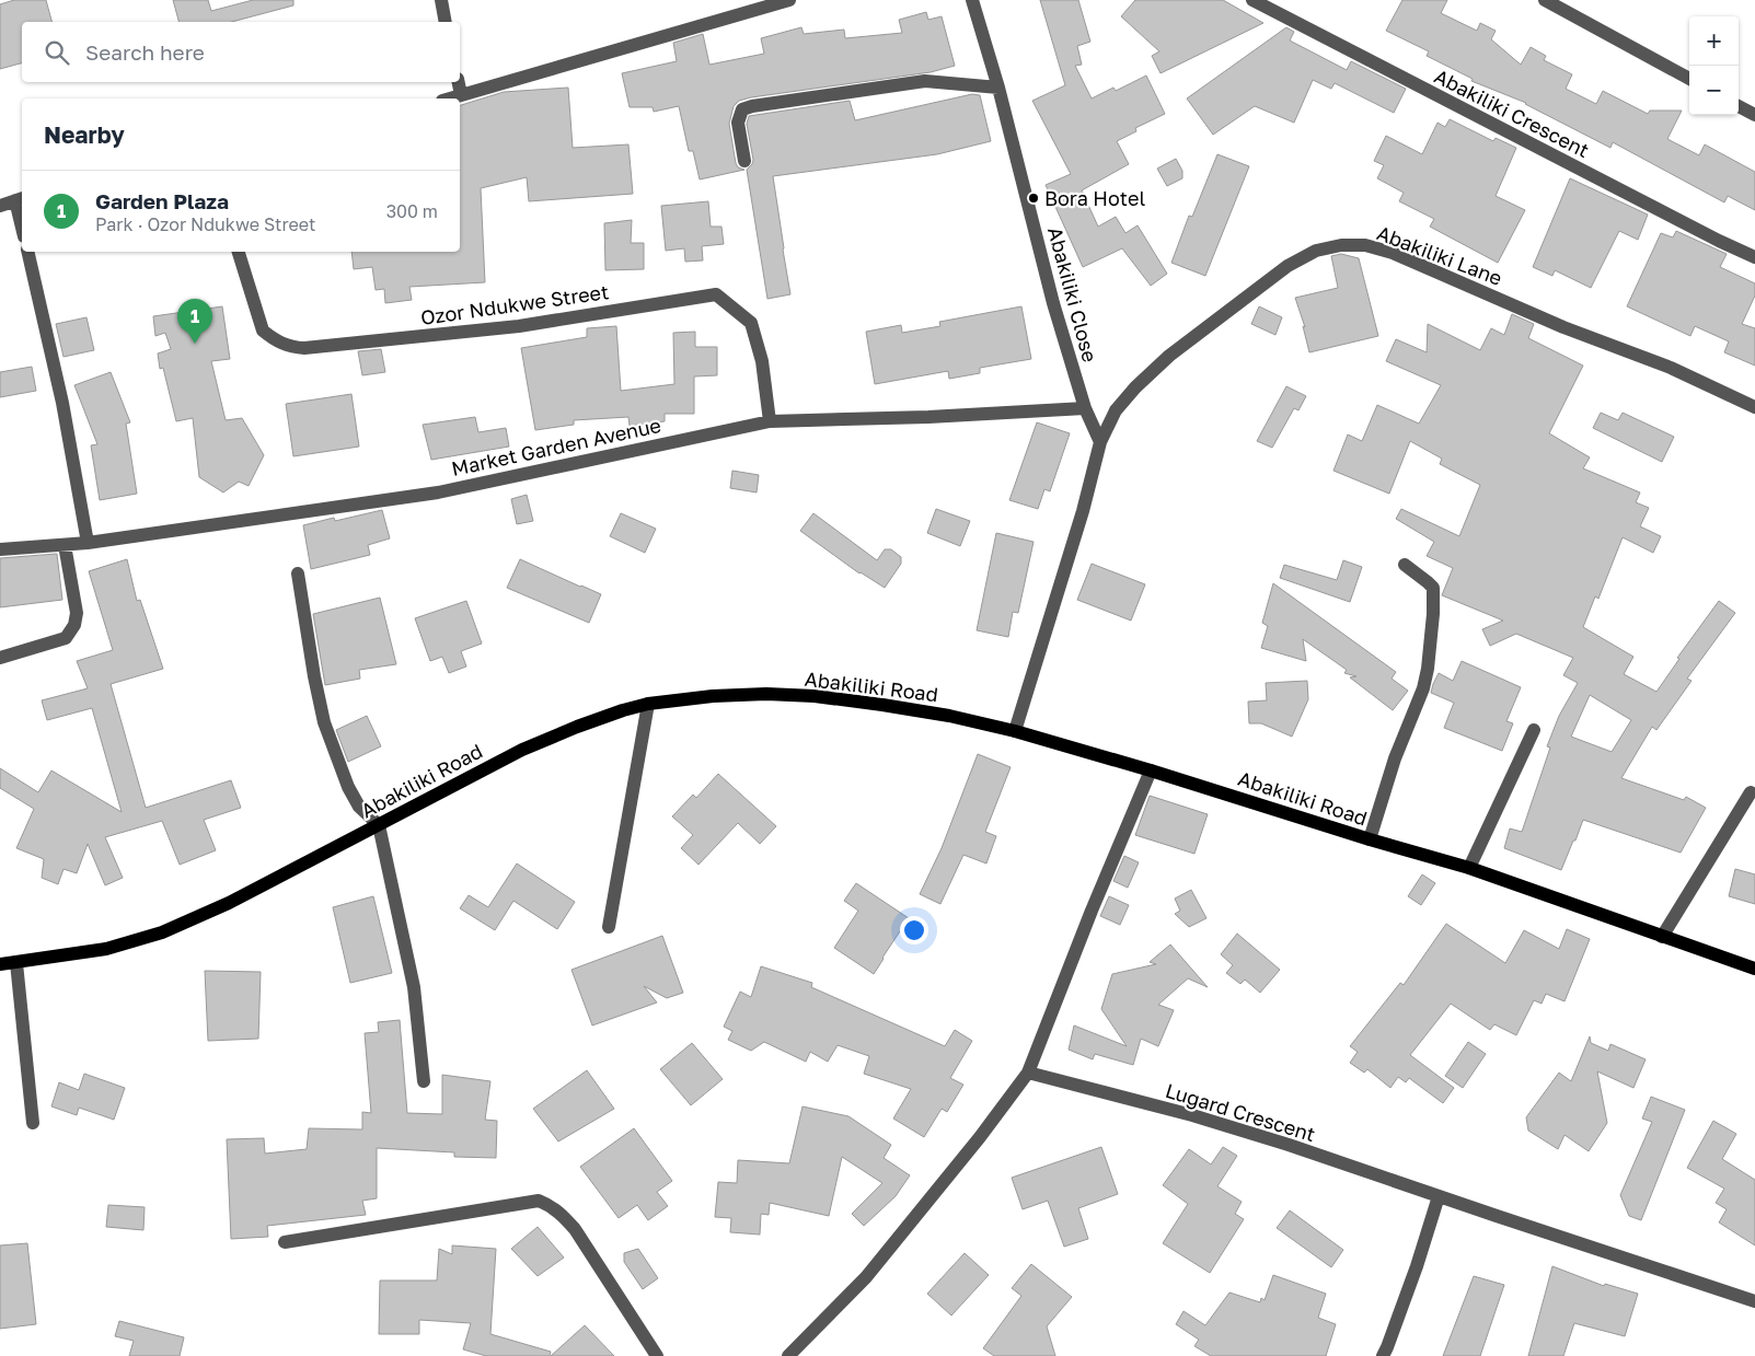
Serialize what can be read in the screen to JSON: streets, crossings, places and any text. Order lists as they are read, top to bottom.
{
  "streets": {
    "main road": ["Abakiliki Road"],
    "street": [
      "Abakiliki Crescent",
      "Abakiliki Lane",
      "Abakiliki Close",
      "Ozor Ndukwe Street",
      "Market Garden Avenue",
      "Lugard Crescent"
    ]
  },
  "crossings": [
    ["Abakiliki Lane", "Abakiliki Road"],
    ["Abakiliki Close", "Market Garden Avenue"],
    ["Ozor Ndukwe Street", "Market Garden Avenue"]
  ],
  "places": ["Bora Hotel"],
  "page": {
    "map_buttons": ["+", "−"],
    "search": "Search here",
    "heading": "Nearby",
    "list": [
      {
        "mark": "1",
        "name": "Garden Plaza",
        "note": "Park · Ozor Ndukwe Street",
        "value": "300 m"
      }
    ],
    "pins": "1"
  }
}
